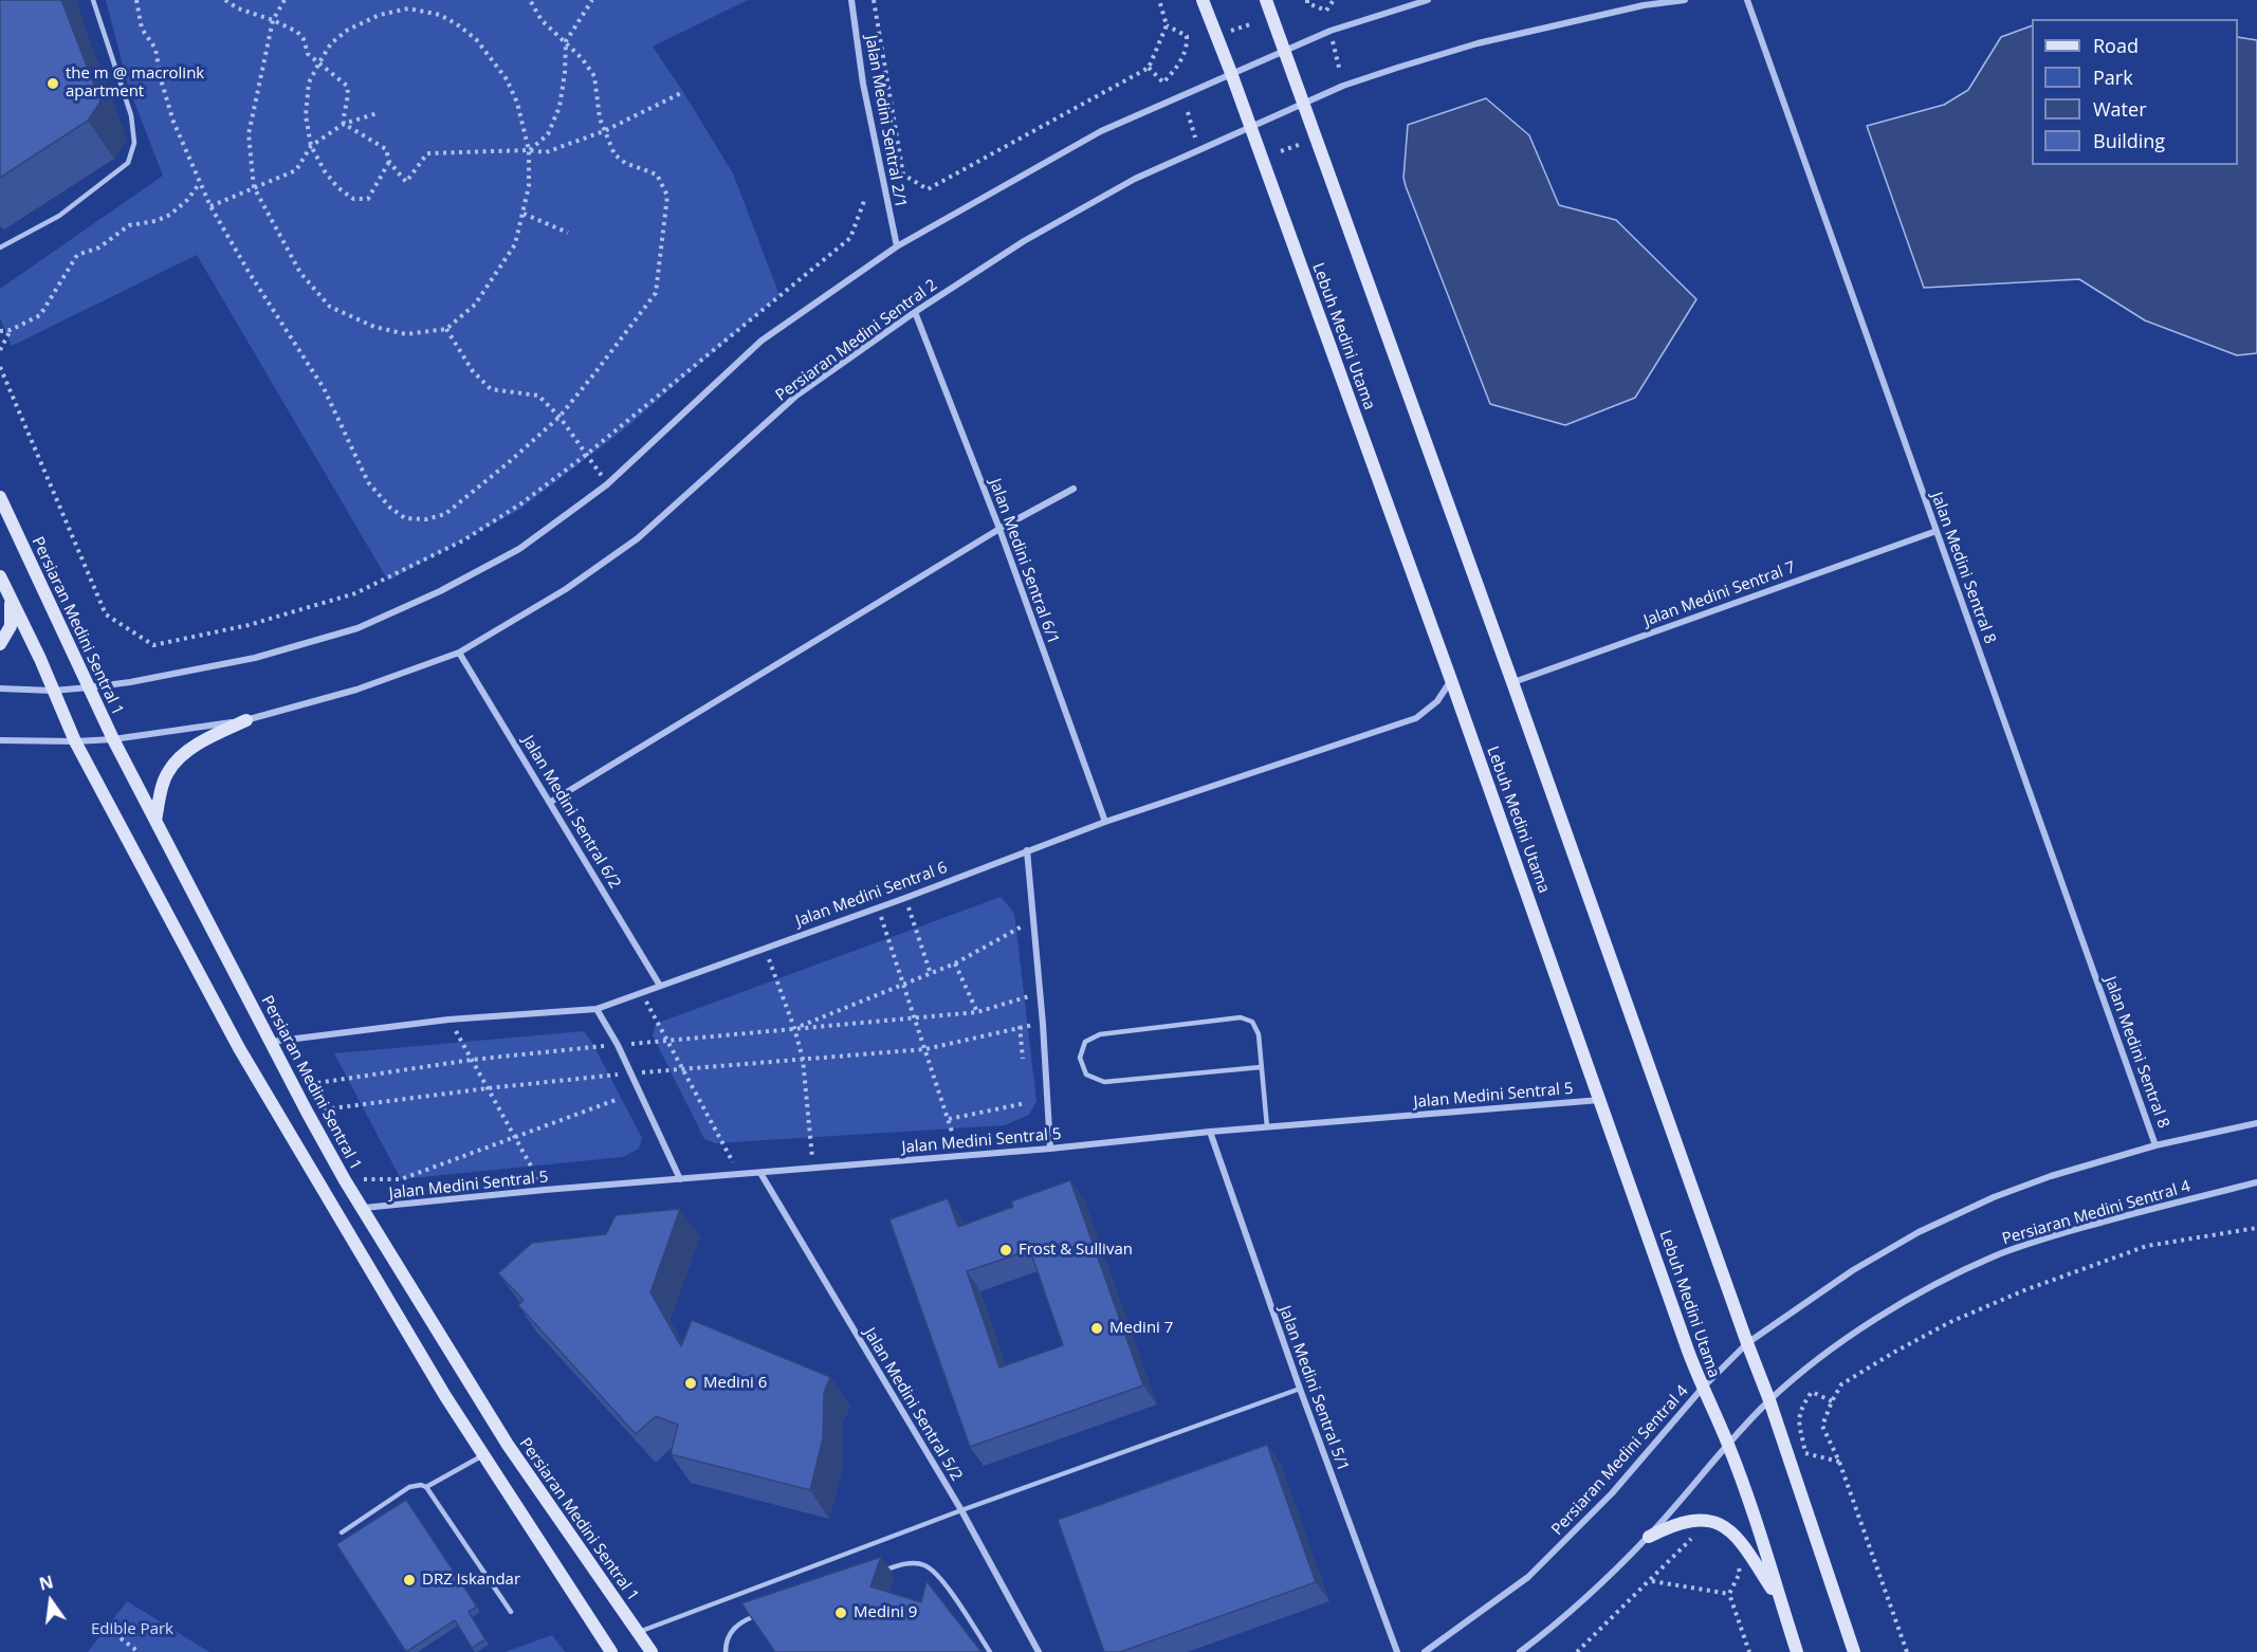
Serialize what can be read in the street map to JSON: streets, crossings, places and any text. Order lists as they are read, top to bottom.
{
  "streets": {
    "main road": ["Lebuh Medini Utama", "Persiaran Medini Sentral 1"],
    "street": [
      "Jalan Medini Sentral 2/1",
      "Persiaran Medini Sentral 2",
      "Jalan Medini Sentral 6/1",
      "Jalan Medini Sentral 8",
      "Jalan Medini Sentral 7",
      "Jalan Medini Sentral 6/2",
      "Jalan Medini Sentral 6",
      "Jalan Medini Sentral 5",
      "Persiaran Medini Sentral 4",
      "Jalan Medini Sentral 5/1",
      "Jalan Medini Sentral 5/2"
    ]
  },
  "crossings": [
    ["Lebuh Medini Utama", "Persiaran Medini Sentral 2"],
    ["Lebuh Medini Utama", "Jalan Medini Sentral 6"],
    ["Lebuh Medini Utama", "Jalan Medini Sentral 5"],
    ["Lebuh Medini Utama", "Persiaran Medini Sentral 4"],
    ["Persiaran Medini Sentral 2", "Jalan Medini Sentral 6/1"],
    ["Persiaran Medini Sentral 2", "Persiaran Medini Sentral 1"],
    ["Persiaran Medini Sentral 2", "Jalan Medini Sentral 6/2"],
    ["Jalan Medini Sentral 6/1", "Jalan Medini Sentral 6"],
    ["Jalan Medini Sentral 8", "Jalan Medini Sentral 7"],
    ["Jalan Medini Sentral 8", "Persiaran Medini Sentral 4"],
    ["Persiaran Medini Sentral 1", "Jalan Medini Sentral 6"],
    ["Persiaran Medini Sentral 1", "Jalan Medini Sentral 5"],
    ["Jalan Medini Sentral 6/2", "Jalan Medini Sentral 6"],
    ["Jalan Medini Sentral 5", "Jalan Medini Sentral 5/1"],
    ["Jalan Medini Sentral 5", "Jalan Medini Sentral 5/2"]
  ],
  "parks": ["Edible Park"],
  "places": [
    "the m @ macrolink apartment",
    "Frost & Sullivan",
    "Medini 7",
    "Medini 6",
    "DRZ Iskandar",
    "Medini 9"
  ],
  "legend": [
    "Road",
    "Park",
    "Water",
    "Building"
  ],
  "north": "top"
}
